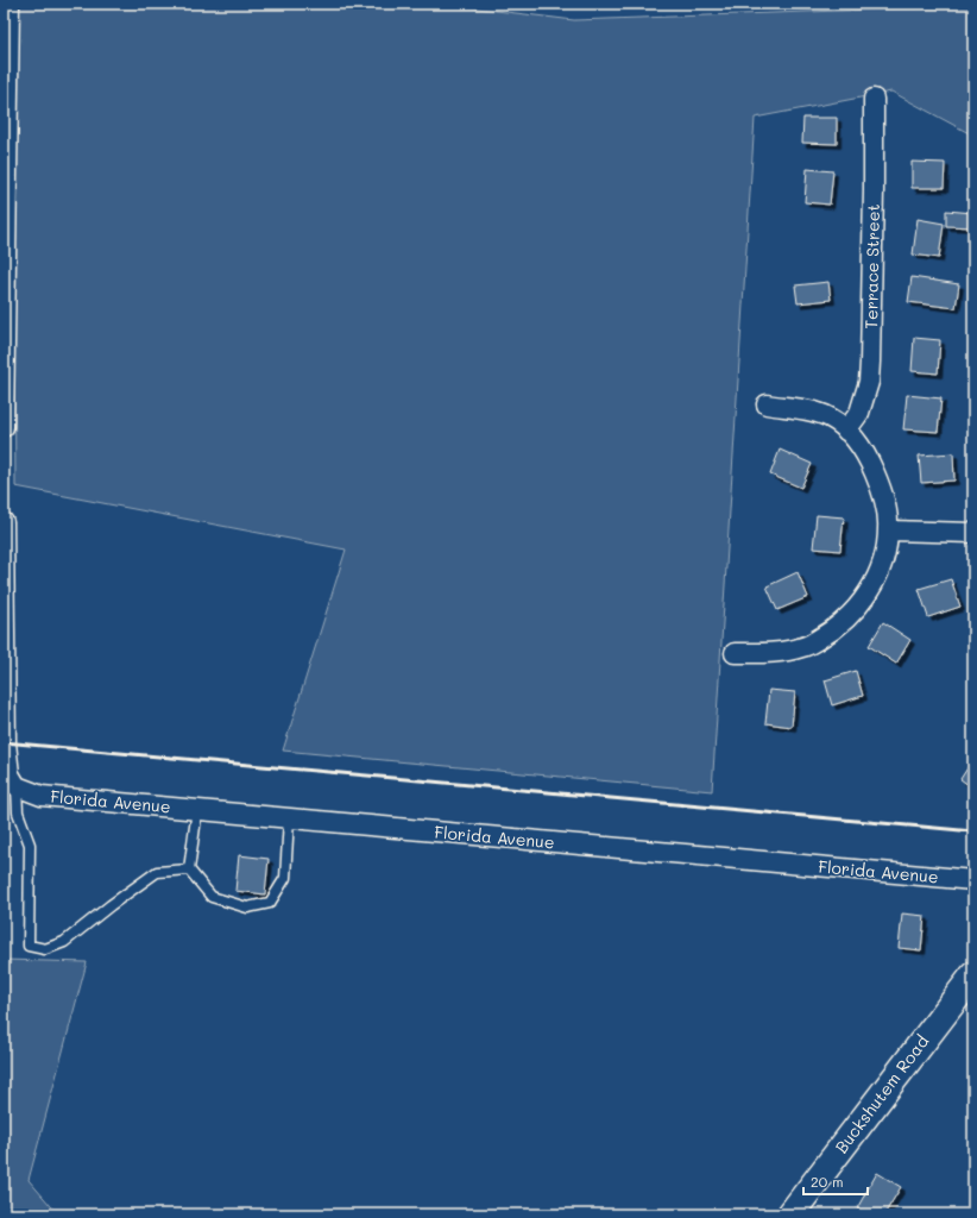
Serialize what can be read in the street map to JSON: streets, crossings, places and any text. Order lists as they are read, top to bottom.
{
  "streets": {
    "main road": ["Buckshutem Road"],
    "street": ["Terrace Street", "Florida Avenue"]
  },
  "scale_bar": "20 m"
}
